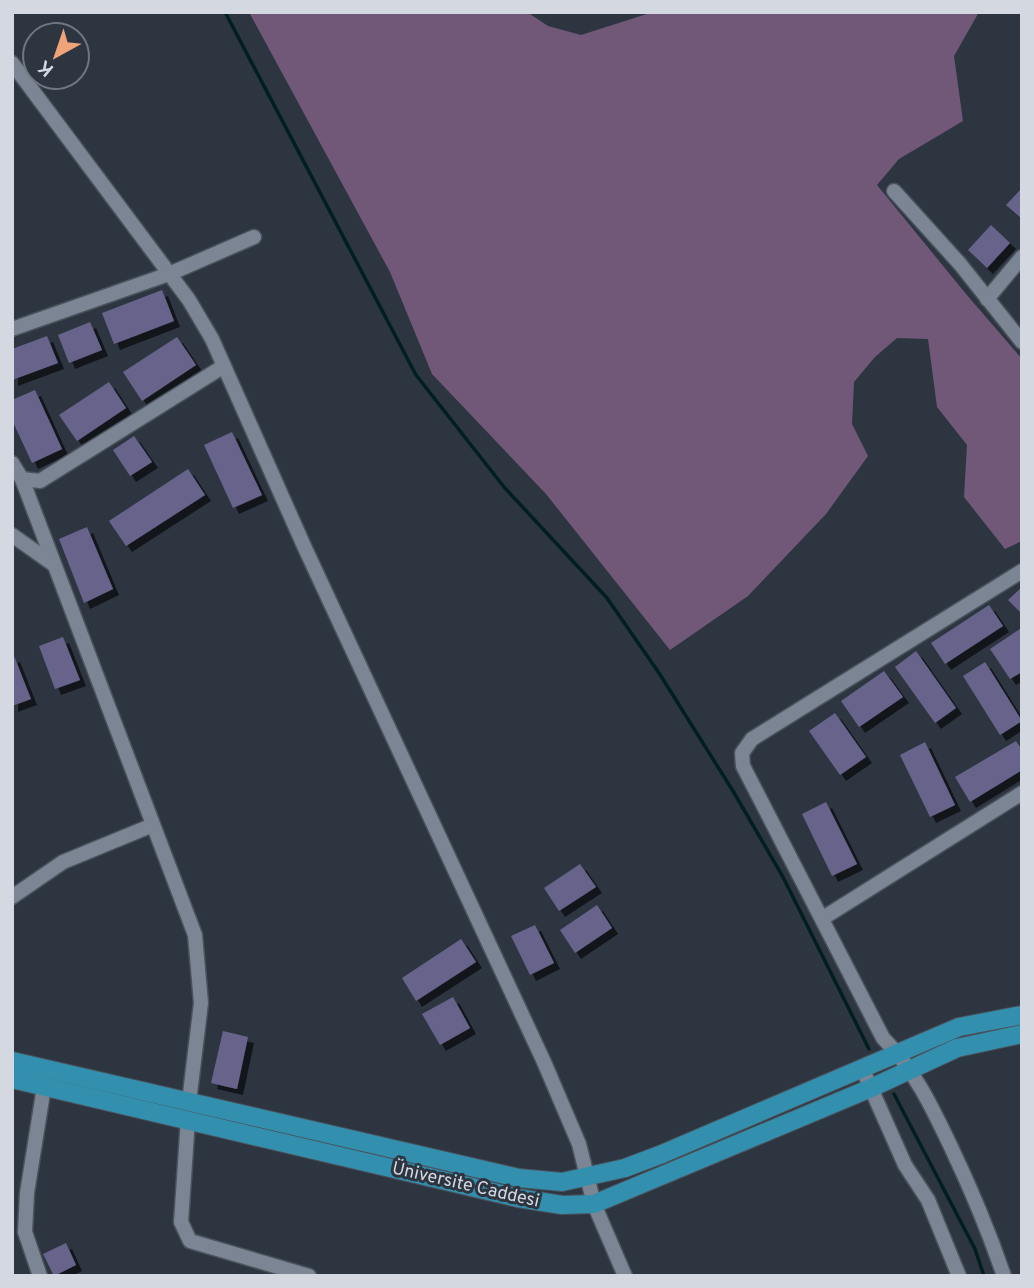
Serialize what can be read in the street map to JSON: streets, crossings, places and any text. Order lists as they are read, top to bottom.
{
  "streets": {
    "main road": ["Üniversite Caddesi"]
  },
  "north": "bottom left"
}
